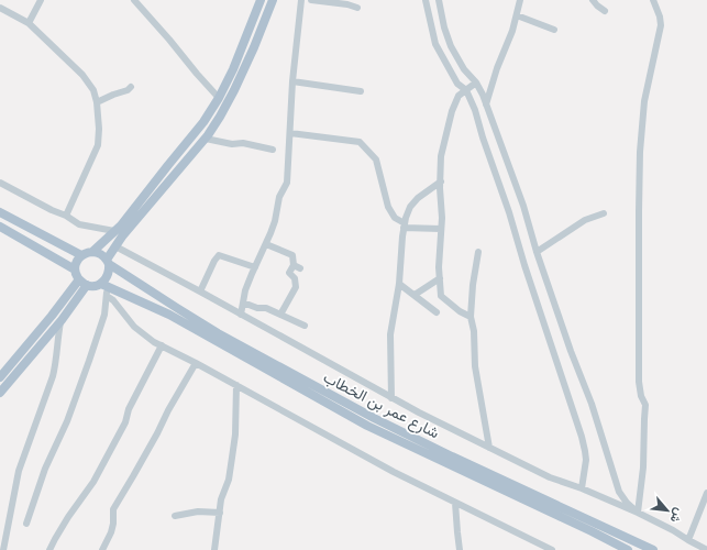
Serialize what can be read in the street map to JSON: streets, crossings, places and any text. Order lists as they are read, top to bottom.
{
  "streets": {
    "main road": ["شارع عمر بن الخطاب"]
  },
  "north": "bottom right"
}
